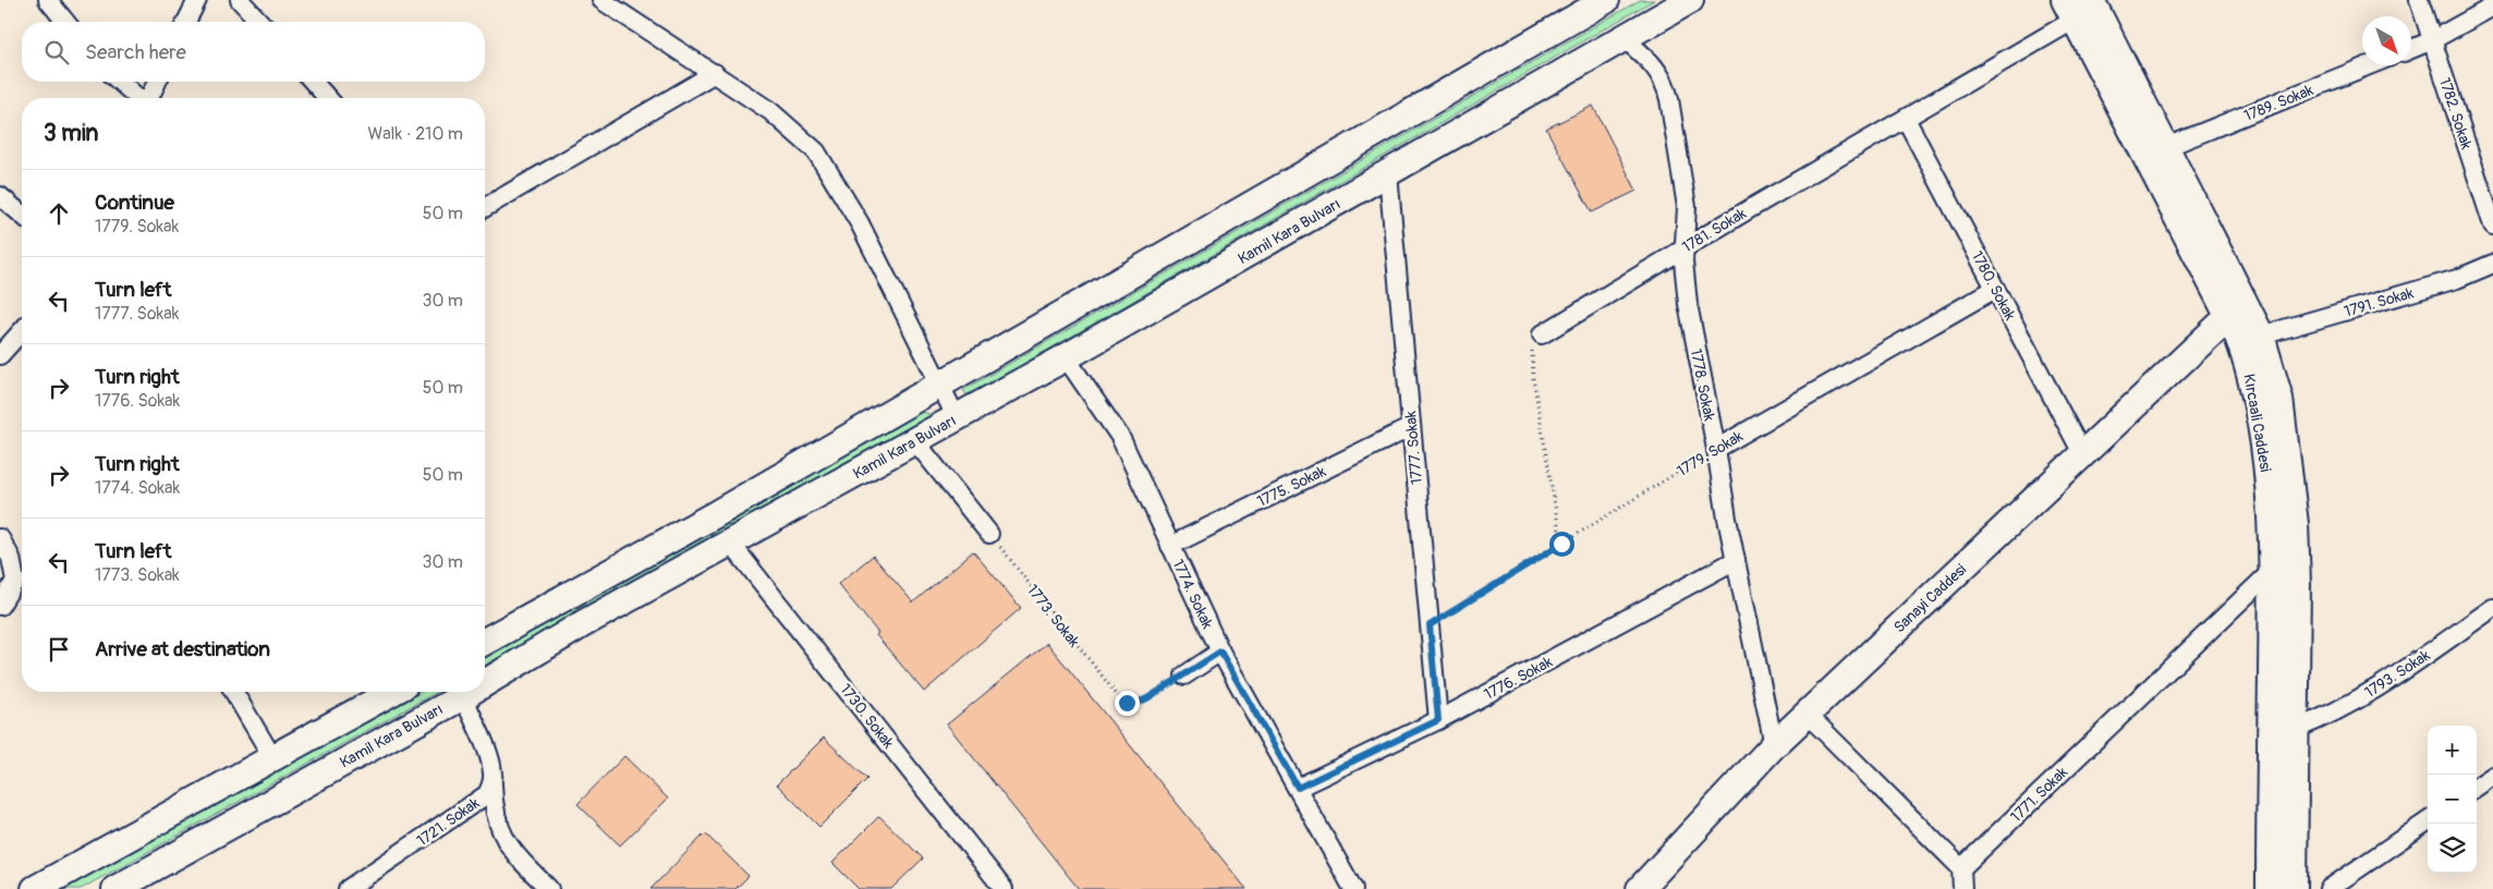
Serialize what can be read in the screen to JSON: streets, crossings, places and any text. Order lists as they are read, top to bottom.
{
  "streets": {
    "main road": ["Kamil Kara Bulvarı", "Kırcaali Caddesi", "Sanayi Caddesi"],
    "street": [
      "1789. Sokak",
      "1782. Sokak",
      "1781. Sokak",
      "1780. Sokak",
      "1791. Sokak",
      "1778. Sokak",
      "1777. Sokak",
      "1779. Sokak",
      "1775. Sokak",
      "1774. Sokak",
      "1793. Sokak",
      "1776. Sokak",
      "1730. Sokak",
      "1771. Sokak",
      "1721. Sokak"
    ],
    "path": ["1773. Sokak"]
  },
  "crossings": [
    ["1789. Sokak", "Kırcaali Caddesi"],
    ["1781. Sokak", "1780. Sokak"],
    ["1781. Sokak", "1778. Sokak"],
    ["1781. Sokak", "Kırcaali Caddesi"],
    ["Kamil Kara Bulvarı", "1778. Sokak"],
    ["Kamil Kara Bulvarı", "1777. Sokak"],
    ["Kamil Kara Bulvarı", "1774. Sokak"],
    ["Kamil Kara Bulvarı", "1730. Sokak"],
    ["Kamil Kara Bulvarı", "1721. Sokak"],
    ["1780. Sokak", "1779. Sokak"],
    ["1780. Sokak", "Sanayi Caddesi"],
    ["1791. Sokak", "Kırcaali Caddesi"],
    ["1778. Sokak", "1779. Sokak"],
    ["1778. Sokak", "Sanayi Caddesi"],
    ["1778. Sokak", "1776. Sokak"],
    ["Kırcaali Caddesi", "Sanayi Caddesi"],
    ["Kırcaali Caddesi", "1793. Sokak"],
    ["Kırcaali Caddesi", "1771. Sokak"],
    ["1777. Sokak", "1779. Sokak"],
    ["1777. Sokak", "1775. Sokak"],
    ["1777. Sokak", "1776. Sokak"],
    ["1775. Sokak", "1774. Sokak"],
    ["1774. Sokak", "1776. Sokak"]
  ],
  "north": "bottom right",
  "page": {
    "search": "Search here",
    "heading": ["3 min", "Walk · 210 m"],
    "list": [
      ["Continue", "1779. Sokak", "50 m"],
      ["Turn left", "1777. Sokak", "30 m"],
      ["Turn right", "1776. Sokak", "50 m"],
      ["Turn right", "1774. Sokak", "50 m"],
      ["Turn left", "1773. Sokak", "30 m"],
      "Arrive at destination"
    ],
    "map_buttons": ["+", "−"]
  }
}
